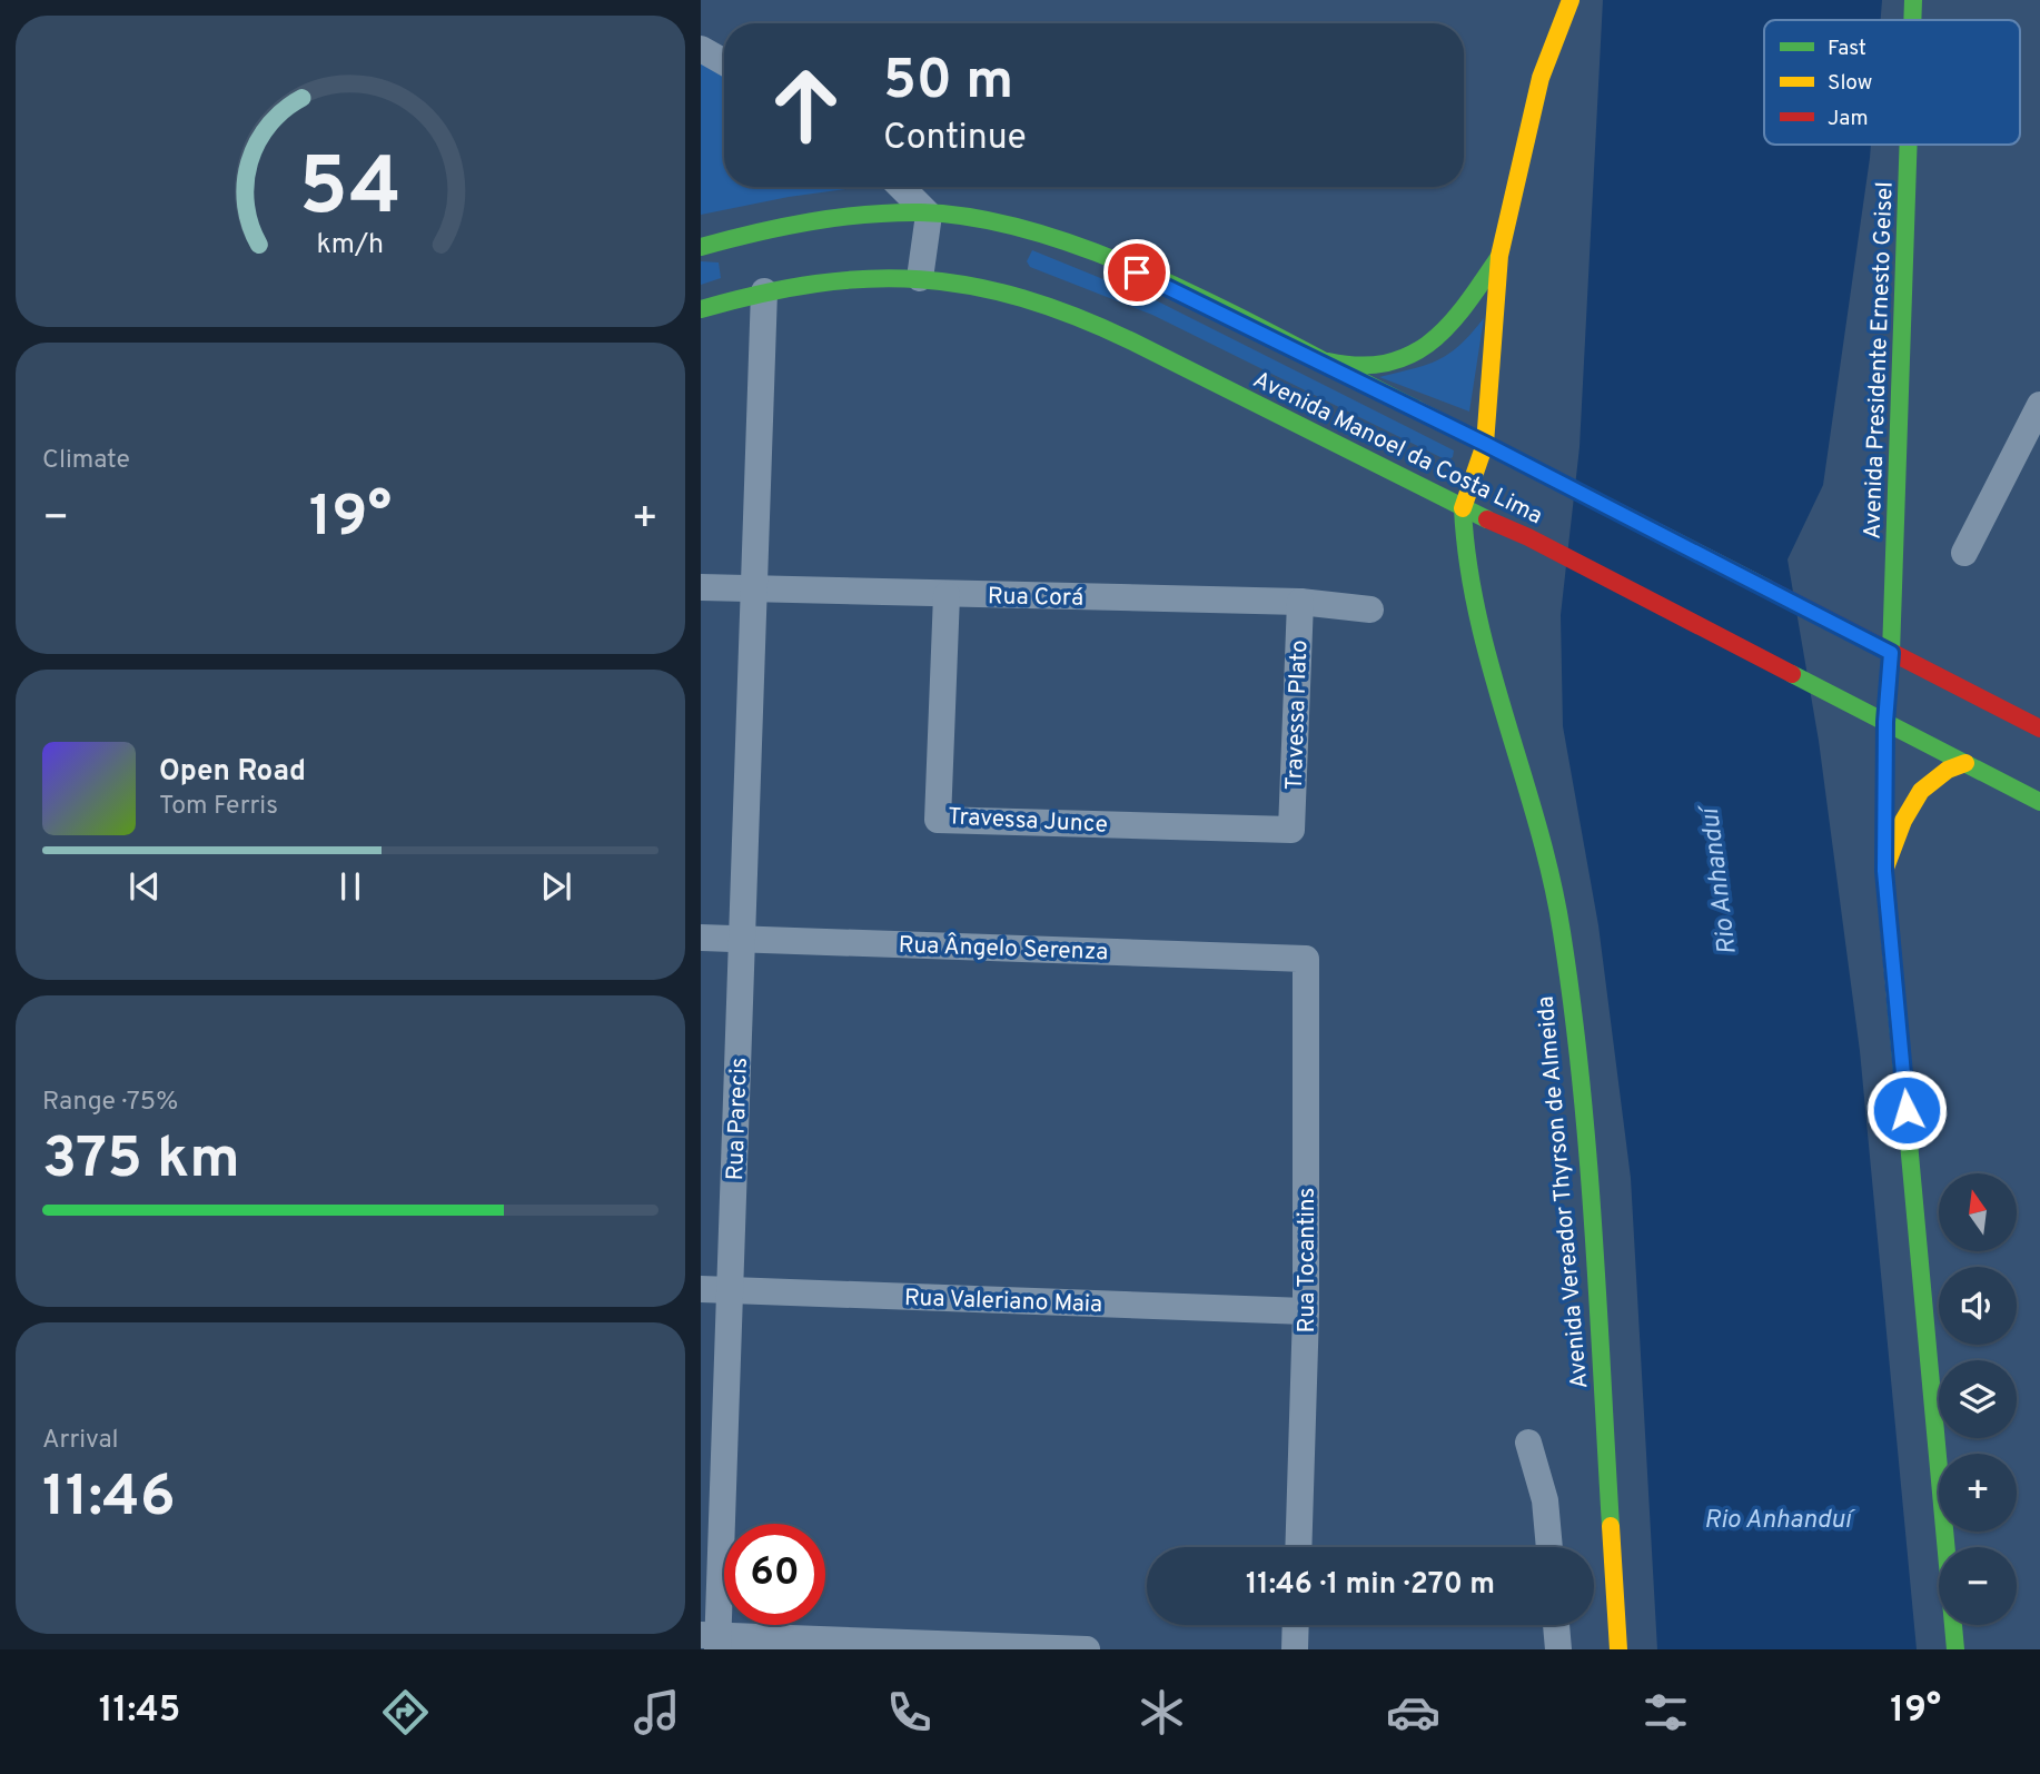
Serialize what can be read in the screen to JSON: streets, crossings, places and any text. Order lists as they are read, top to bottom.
{
  "streets": {
    "main road": ["Avenida Presidente Ernesto Geisel", "Avenida Manoel da Costa Lima", "Avenida Vereador Thyrson de Almeida"],
    "street": [
      "Rua Corá",
      "Travessa Plato",
      "Travessa Junce",
      "Rua Ângelo Serenza",
      "Rua Parecis",
      "Rua Tocantins",
      "Rua Valeriano Maia"
    ]
  },
  "crossings": [
    ["Avenida Presidente Ernesto Geisel", "Avenida Manoel da Costa Lima"],
    ["Avenida Manoel da Costa Lima", "Rua Parecis"],
    ["Avenida Manoel da Costa Lima", "Avenida Vereador Thyrson de Almeida"],
    ["Rua Corá", "Travessa Plato"],
    ["Rua Corá", "Travessa Junce"],
    ["Rua Corá", "Rua Parecis"],
    ["Travessa Plato", "Travessa Junce"],
    ["Rua Ângelo Serenza", "Rua Parecis"],
    ["Rua Ângelo Serenza", "Rua Tocantins"],
    ["Rua Parecis", "Rua Valeriano Maia"],
    ["Rua Tocantins", "Rua Valeriano Maia"]
  ],
  "water": ["Rio Anhanduí"],
  "legend": ["Fast", "Slow", "Jam"],
  "north": "top",
  "page": {
    "turn": ["50 m", "Continue"],
    "tile": [
      "Climate",
      ["Range · 75%", "375 km"],
      ["Arrival", "11:46"]
    ],
    "heat": ["−", "19°", "+"],
    "song": ["Open Road", "Tom Ferris"],
    "map_buttons": ["+", "−"],
    "limit": "60",
    "trip": "11:46 · 1 min · 270 m",
    "tabs": ["11:45", "19°"],
    "gauge": ["54", "km/h"]
  }
}
